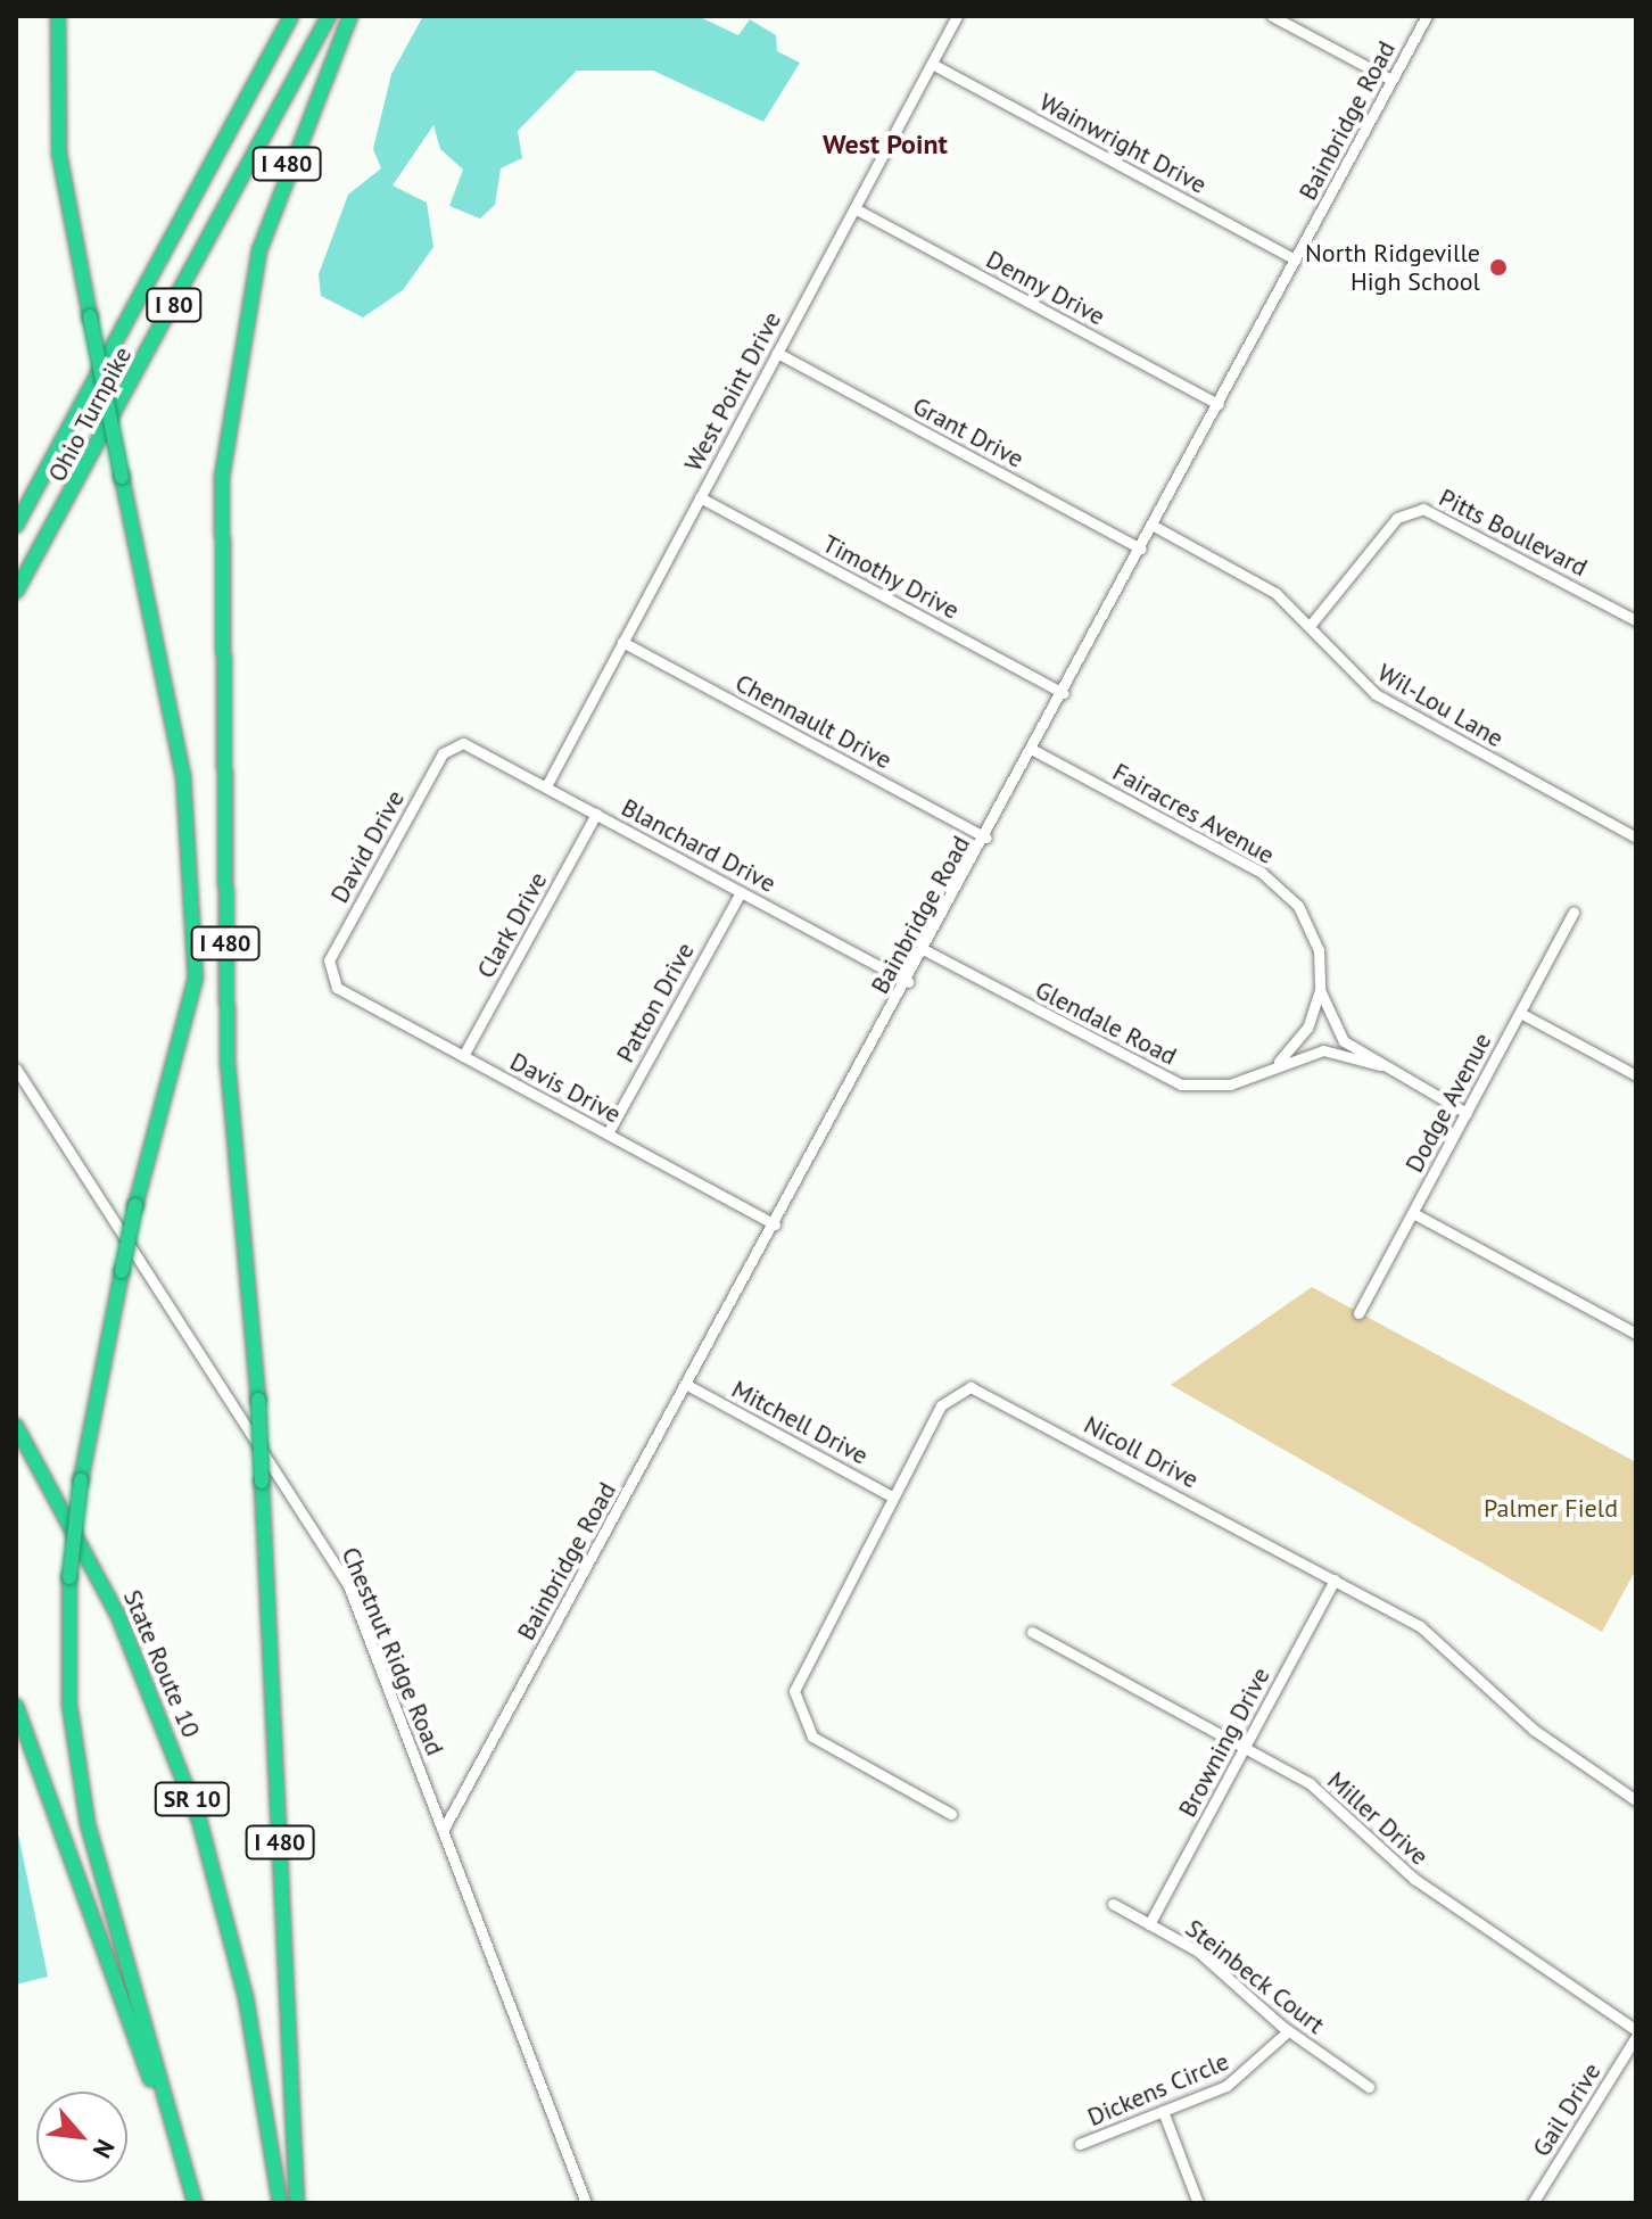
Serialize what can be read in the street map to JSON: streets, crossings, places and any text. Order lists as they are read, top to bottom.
{
  "streets": {
    "highway": [
      "I 480",
      "I 80",
      "Ohio Turnpike",
      "State Route 10",
      "SR 10"
    ],
    "street": [
      "Bainbridge Road",
      "Wainwright Drive",
      "Denny Drive",
      "West Point Drive",
      "Grant Drive",
      "Pitts Boulevard",
      "Timothy Drive",
      "Wil-Lou Lane",
      "Chennault Drive",
      "Fairacres Avenue",
      "Blanchard Drive",
      "David Drive",
      "Clark Drive",
      "Patton Drive",
      "Glendale Road",
      "Davis Drive",
      "Dodge Avenue",
      "Mitchell Drive",
      "Nicoll Drive",
      "Chestnut Ridge Road",
      "Browning Drive",
      "Miller Drive",
      "Steinbeck Court",
      "Dickens Circle",
      "Gail Drive"
    ]
  },
  "crossings": [
    ["Bainbridge Road", "Wainwright Drive"],
    ["Bainbridge Road", "Denny Drive"],
    ["Bainbridge Road", "Grant Drive"],
    ["Bainbridge Road", "Timothy Drive"],
    ["Bainbridge Road", "Wil-Lou Lane"],
    ["Bainbridge Road", "Chennault Drive"],
    ["Bainbridge Road", "Fairacres Avenue"],
    ["Bainbridge Road", "Blanchard Drive"],
    ["Bainbridge Road", "Glendale Road"],
    ["Bainbridge Road", "Davis Drive"],
    ["Bainbridge Road", "Mitchell Drive"],
    ["Bainbridge Road", "Chestnut Ridge Road"],
    ["Wainwright Drive", "West Point Drive"],
    ["Denny Drive", "West Point Drive"],
    ["West Point Drive", "Grant Drive"],
    ["West Point Drive", "Timothy Drive"],
    ["West Point Drive", "Chennault Drive"],
    ["West Point Drive", "Blanchard Drive"],
    ["Pitts Boulevard", "Wil-Lou Lane"],
    ["Fairacres Avenue", "Glendale Road"],
    ["Fairacres Avenue", "Dodge Avenue"],
    ["Blanchard Drive", "David Drive"],
    ["Blanchard Drive", "Clark Drive"],
    ["Blanchard Drive", "Patton Drive"],
    ["David Drive", "Davis Drive"],
    ["Clark Drive", "Davis Drive"],
    ["Patton Drive", "Davis Drive"],
    ["Mitchell Drive", "Nicoll Drive"],
    ["Nicoll Drive", "Browning Drive"],
    ["Browning Drive", "Miller Drive"],
    ["Browning Drive", "Steinbeck Court"],
    ["Steinbeck Court", "Dickens Circle"]
  ],
  "districts": ["West Point"],
  "parks": ["Palmer Field"],
  "places": ["North Ridgeville High School"],
  "north": "bottom right"
}
